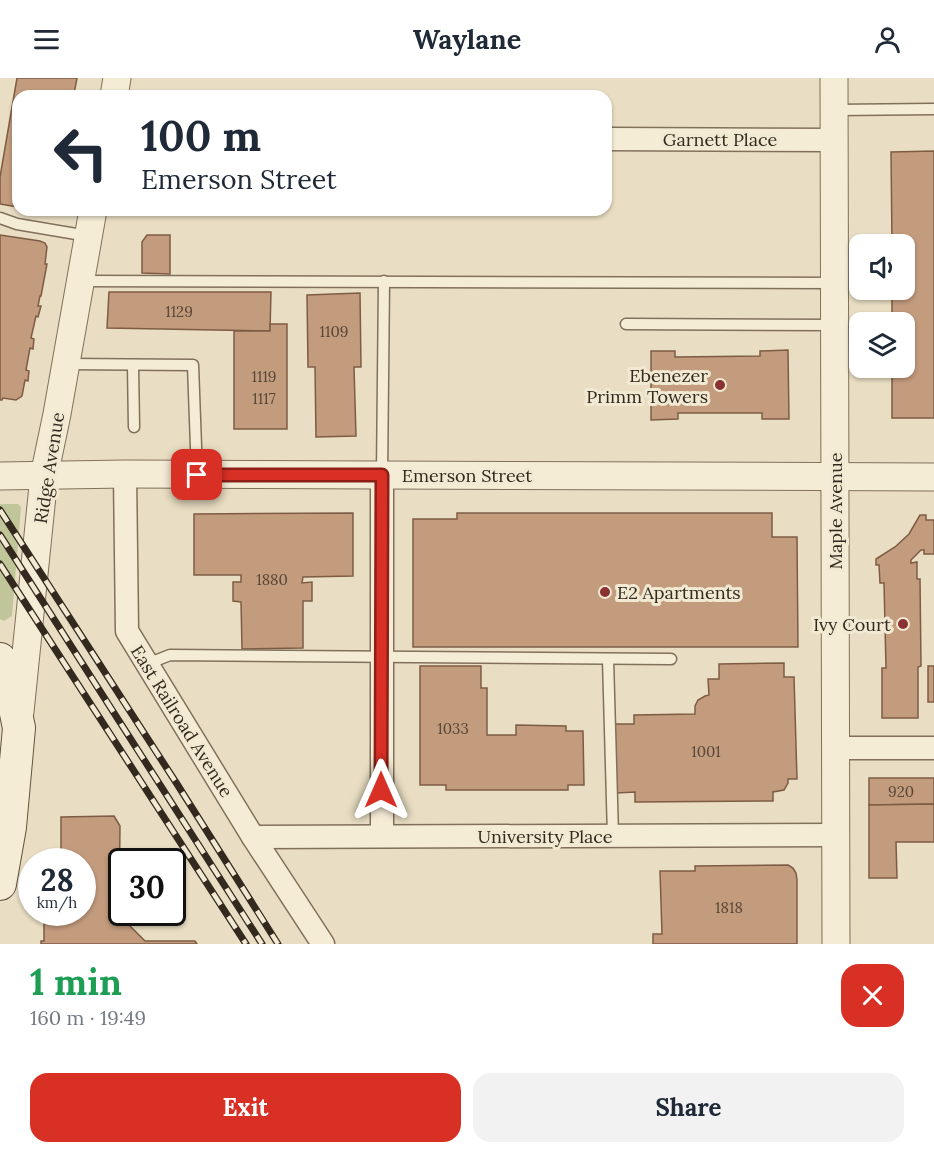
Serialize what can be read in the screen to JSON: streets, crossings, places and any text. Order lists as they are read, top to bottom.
{
  "streets": {
    "street": [
      "Garnett Place",
      "Ridge Avenue",
      "Emerson Street",
      "Maple Avenue",
      "East Railroad Avenue",
      "University Place"
    ]
  },
  "crossings": [
    ["Garnett Place", "Maple Avenue"],
    ["Ridge Avenue", "Emerson Street"],
    ["Emerson Street", "Maple Avenue"],
    ["Emerson Street", "East Railroad Avenue"],
    ["Maple Avenue", "University Place"],
    ["East Railroad Avenue", "University Place"]
  ],
  "places": ["Ebenezer Primm Towers", "E2 Apartments", "Ivy Court"],
  "house_numbers": [
    "1129",
    "1109",
    "1119",
    "1117",
    "1880",
    "1033",
    "1001",
    "920",
    "1818"
  ],
  "page": {
    "header": "Waylane",
    "turn": ["100 m", "Emerson Street"],
    "speed": "28 km/h",
    "limit": "30",
    "heading": ["1 min", "160 m · 19:49"],
    "buttons": ["Exit", "Share"]
  }
}
